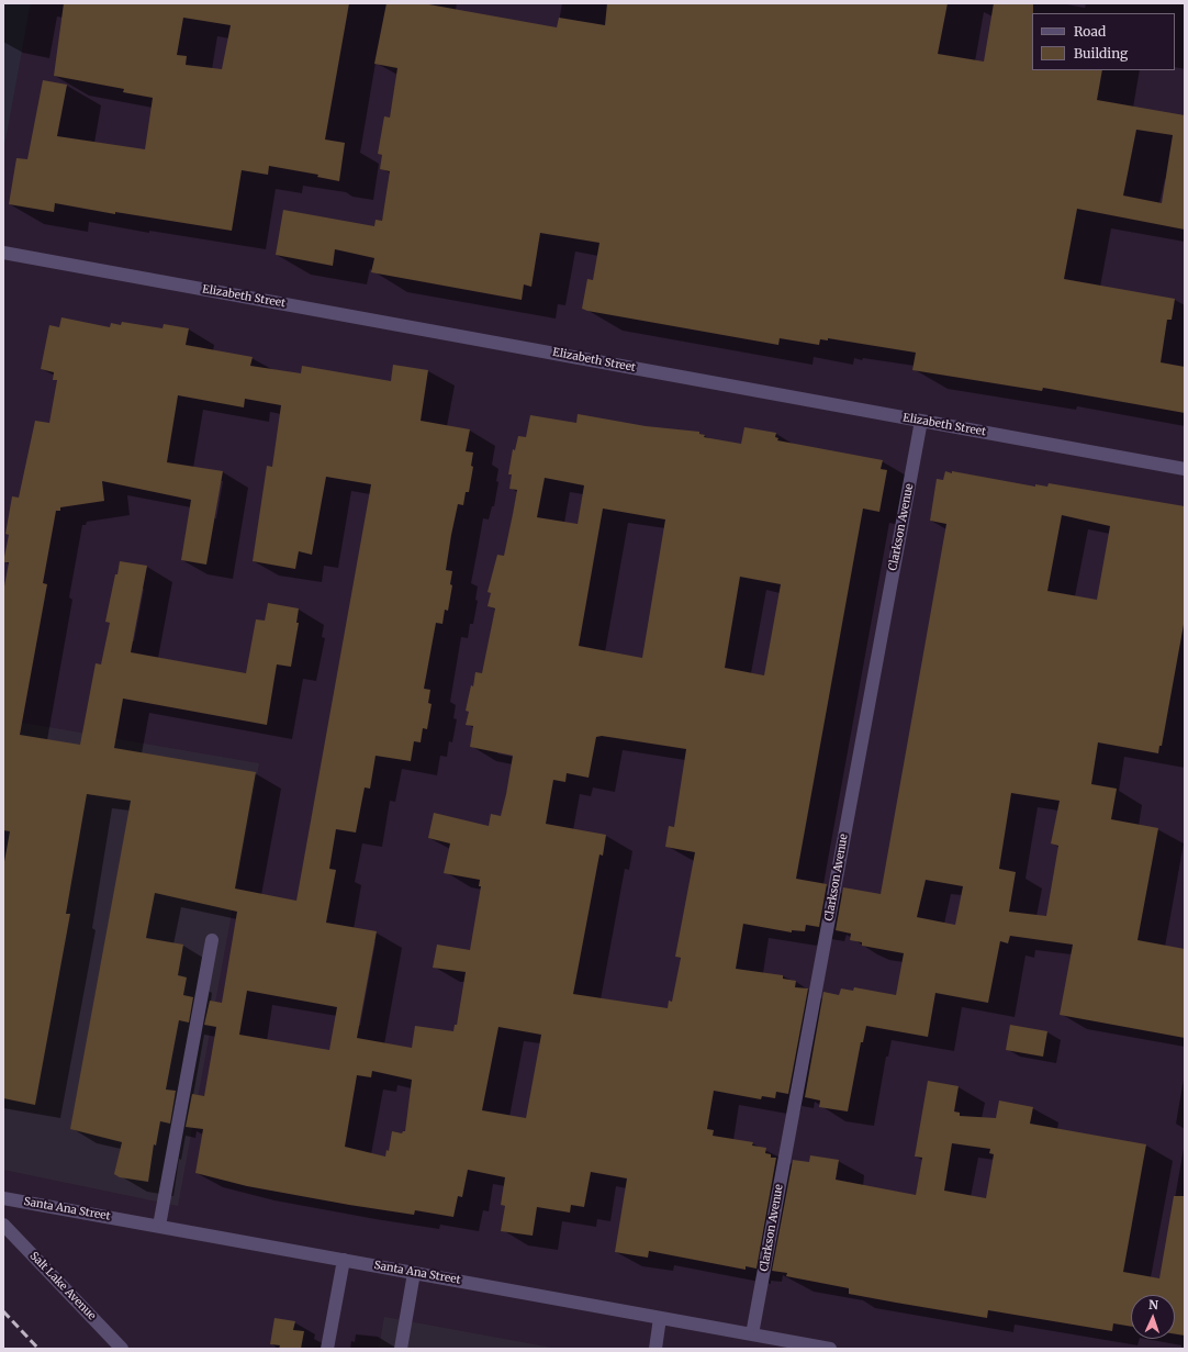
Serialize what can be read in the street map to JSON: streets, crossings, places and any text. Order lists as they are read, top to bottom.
{
  "streets": {
    "street": [
      "Elizabeth Street",
      "Clarkson Avenue",
      "Santa Ana Street",
      "Salt Lake Avenue"
    ]
  },
  "crossings": [
    ["Elizabeth Street", "Clarkson Avenue"],
    ["Clarkson Avenue", "Santa Ana Street"]
  ],
  "legend": ["Road", "Building"],
  "north": "top"
}
